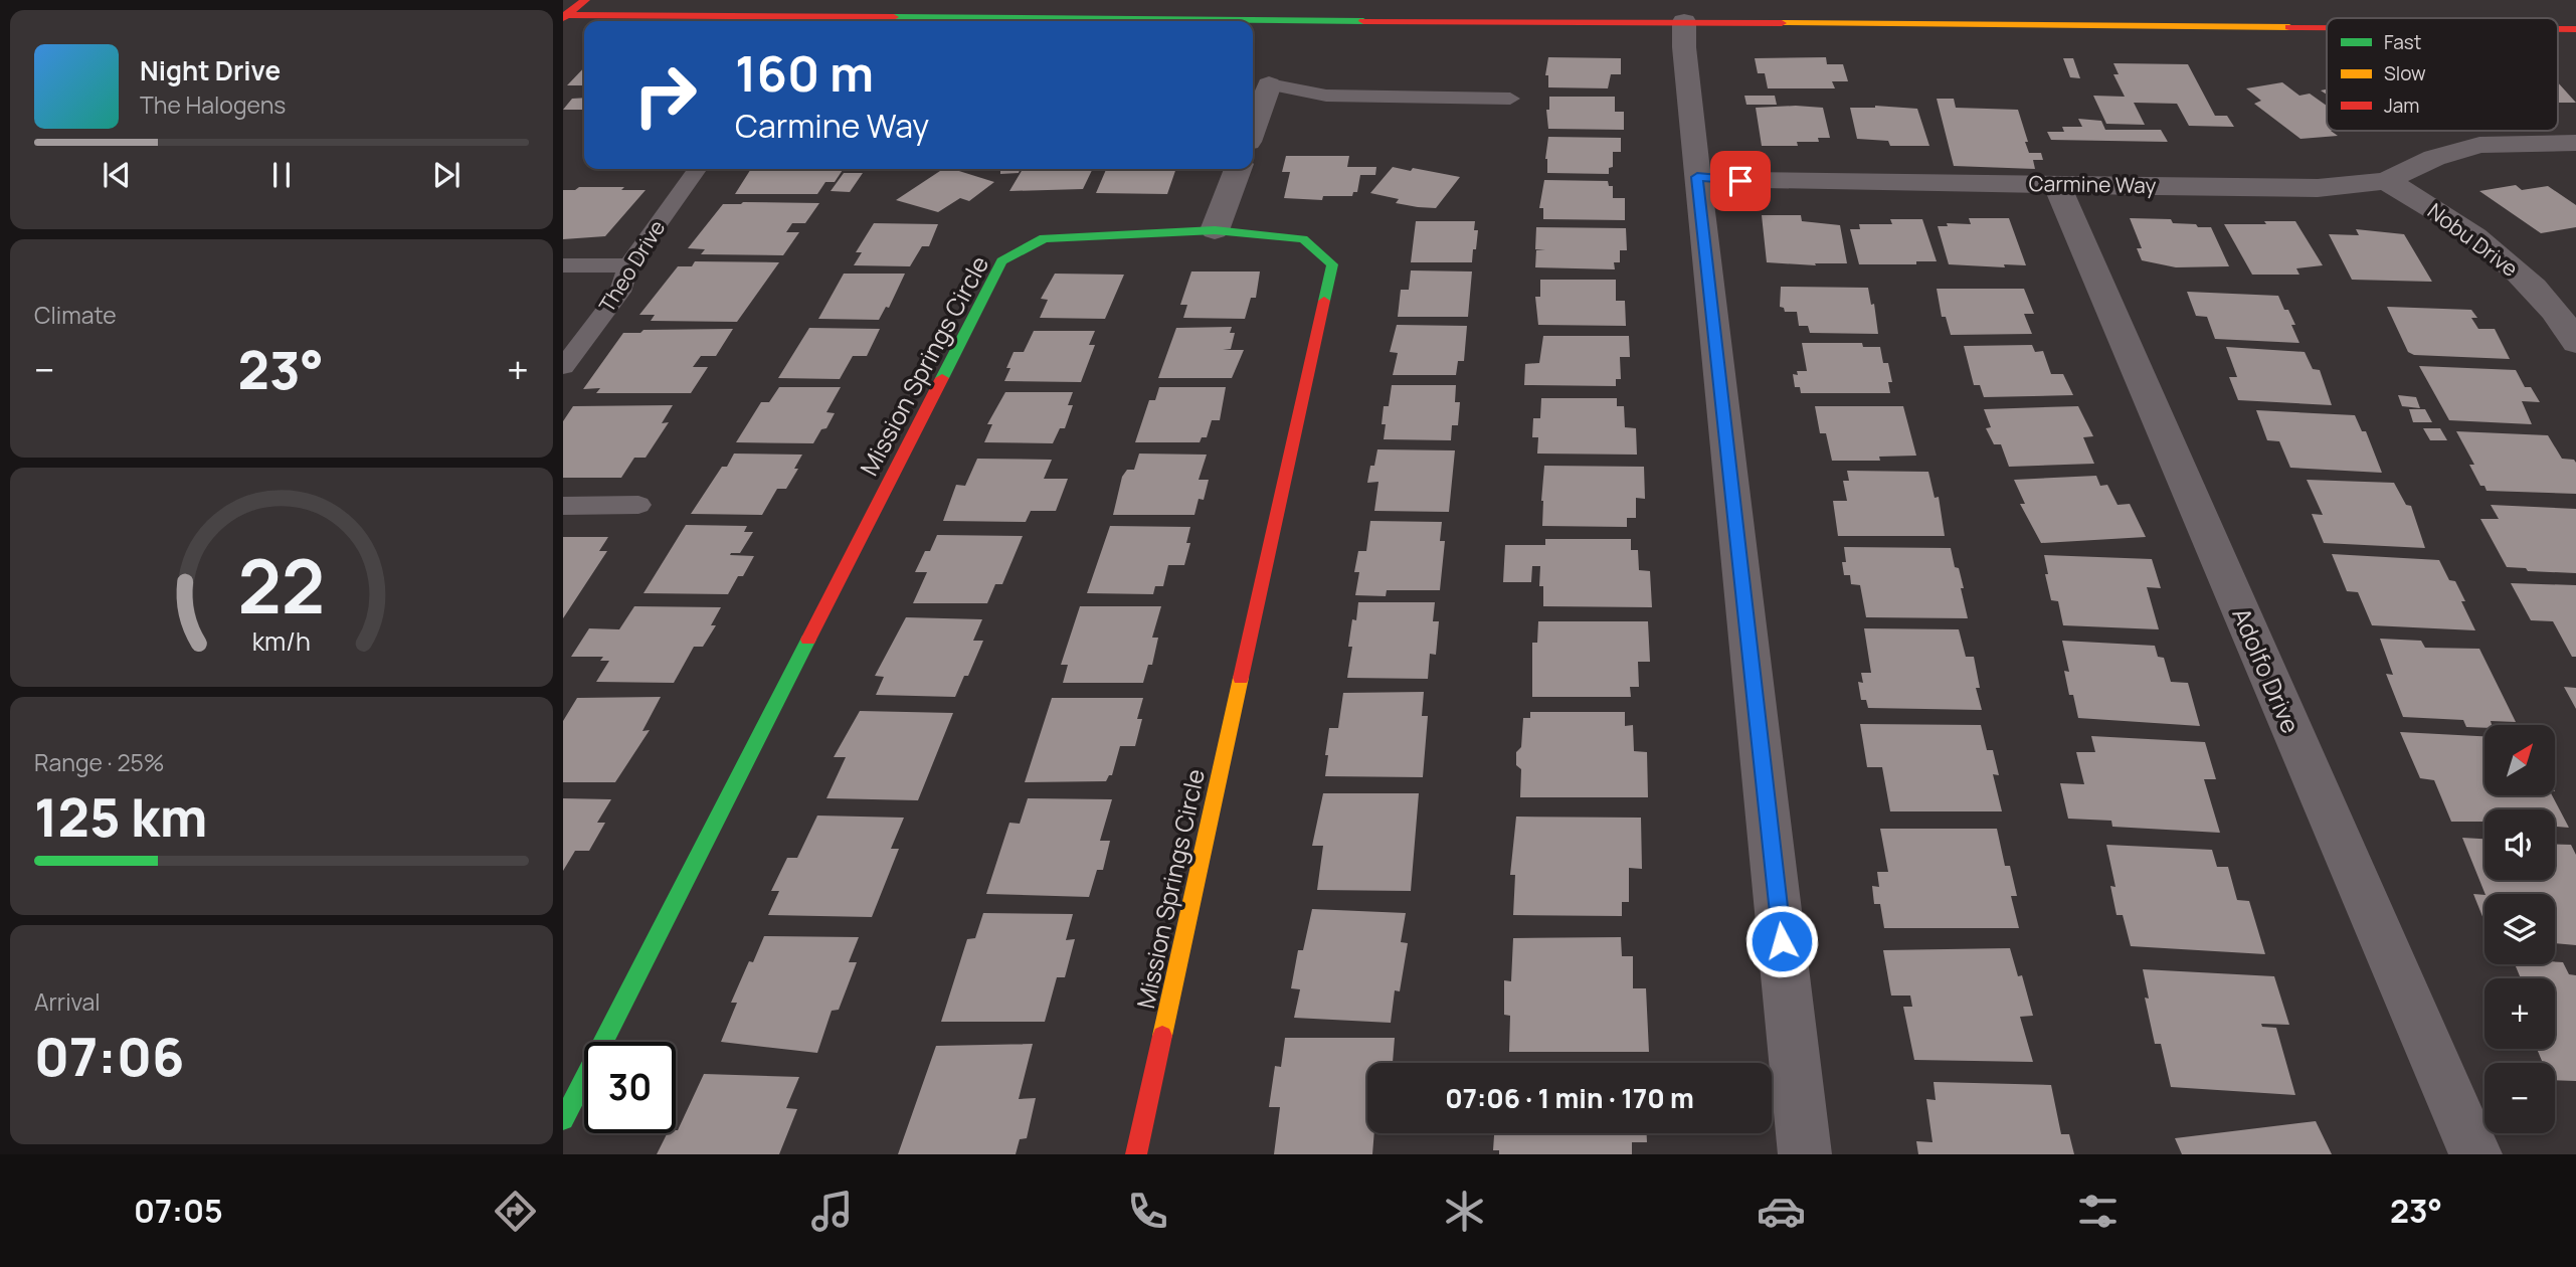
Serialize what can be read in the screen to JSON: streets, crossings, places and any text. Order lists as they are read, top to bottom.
{
  "streets": {
    "main road": ["Mission Springs Circle"],
    "street": ["Carmine Way", "Nobu Drive", "Adolfo Drive"],
    "lane": ["Theo Drive"]
  },
  "crossings": [
    ["Carmine Way", "Nobu Drive"],
    ["Carmine Way", "Adolfo Drive"]
  ],
  "legend": ["Fast", "Slow", "Jam"],
  "north": "top right",
  "page": {
    "turn": ["160 m", "Carmine Way"],
    "song": ["Night Drive", "The Halogens"],
    "tile": [
      "Climate",
      ["Range · 25%", "125 km"],
      ["Arrival", "07:06"]
    ],
    "heat": ["−", "23°", "+"],
    "map_buttons": ["+", "−"],
    "limit": "30",
    "trip": "07:06 · 1 min · 170 m",
    "tabs": ["07:05", "23°"],
    "gauge": ["22", "km/h"]
  }
}
